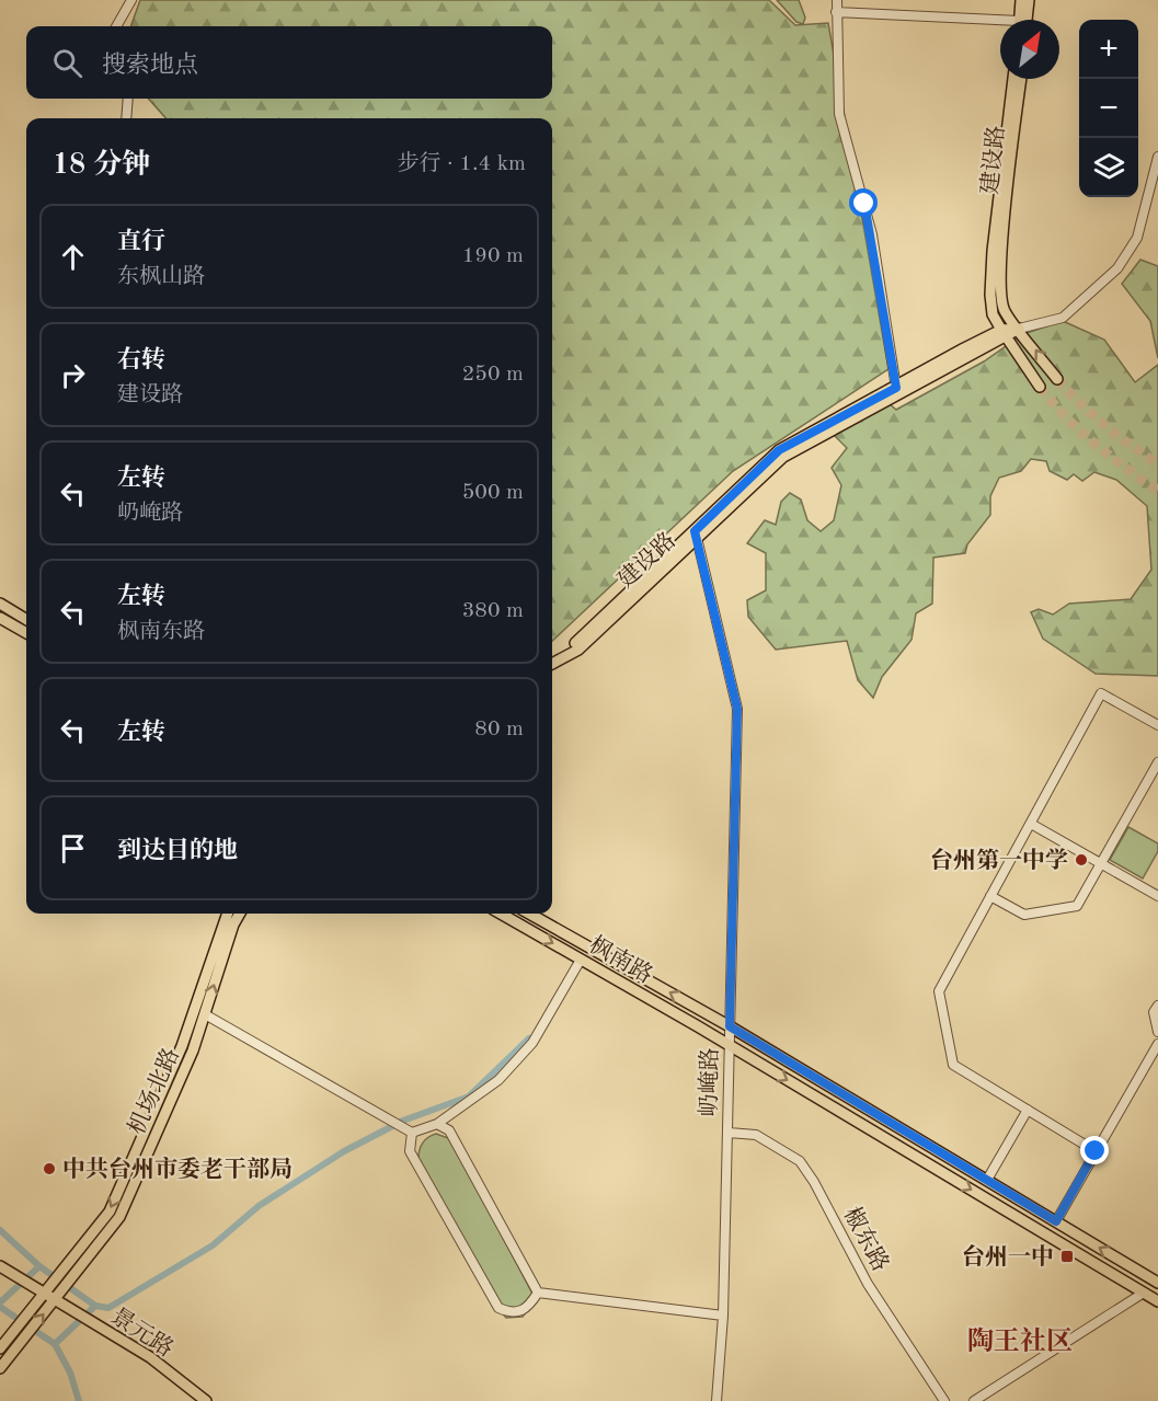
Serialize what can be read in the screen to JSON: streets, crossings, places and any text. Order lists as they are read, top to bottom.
{
  "streets": {
    "main road": [
      "建设路",
      "枫南路",
      "机场北路",
      "景元路"
    ],
    "street": ["屷崦路", "椒东路"]
  },
  "crossings": [
    ["建设路", "屷崦路"],
    ["枫南路", "屷崦路"],
    ["屷崦路", "椒东路"],
    ["机场北路", "景元路"]
  ],
  "districts": ["陶王社区"],
  "places": {
    "other": ["台州第一中学", "中共台州市委老干部局"],
    "transit": ["台州一中"]
  },
  "north": "top right",
  "page": {
    "map_buttons": ["+", "−"],
    "search": "搜索地点",
    "heading": ["18 分钟", "步行 · 1.4 km"],
    "list": [
      ["直行", "东枫山路", "190 m"],
      ["右转", "建设路", "250 m"],
      ["左转", "屷崦路", "500 m"],
      ["左转", "枫南东路", "380 m"],
      ["左转", "80 m"],
      "到达目的地"
    ]
  }
}
